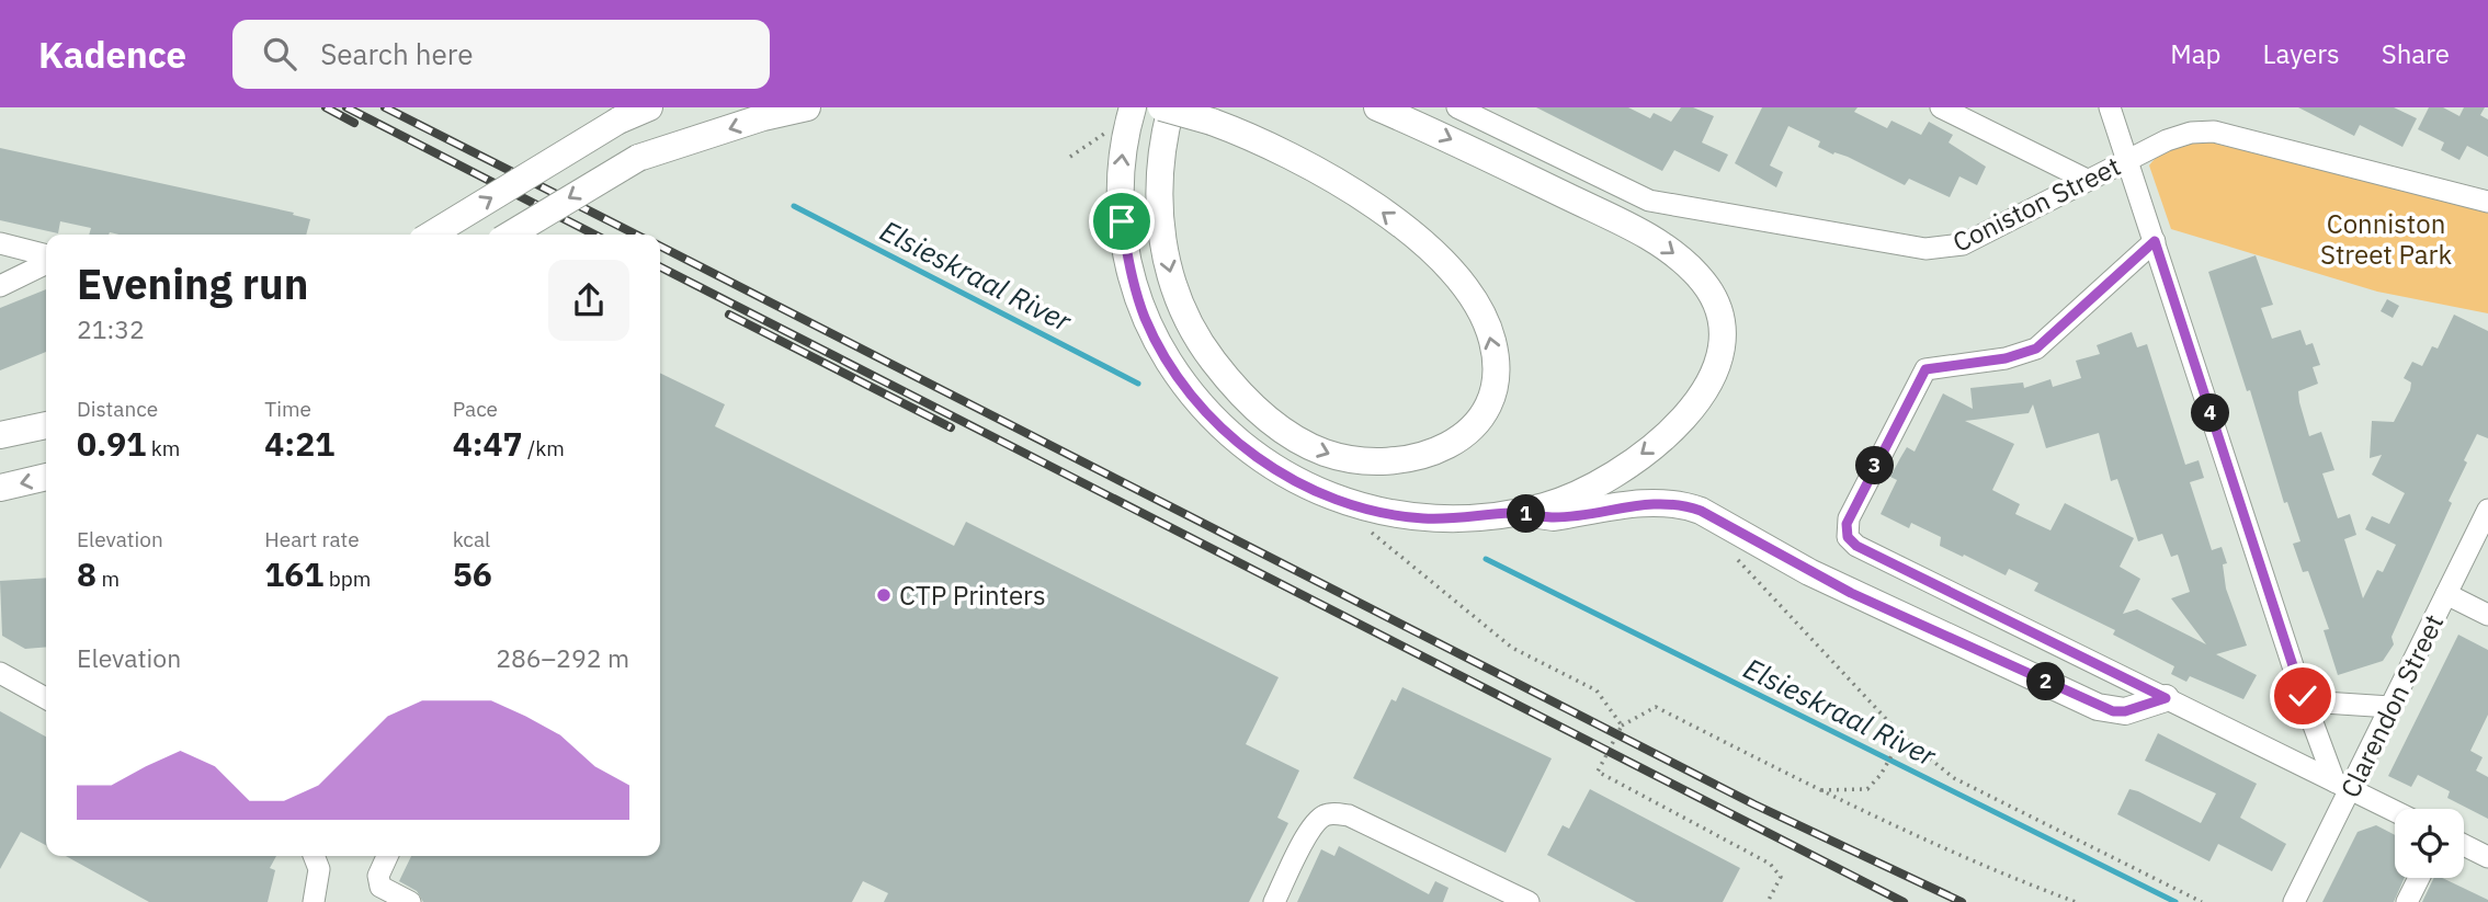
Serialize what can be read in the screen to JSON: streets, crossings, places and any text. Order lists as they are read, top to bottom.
{
  "streets": {
    "street": ["Coniston Street", "Clarendon Street"]
  },
  "water": ["Elsieskraal River"],
  "parks": ["Conniston Street Park"],
  "places": ["CTP Printers"],
  "page": {
    "header": "Kadence",
    "search": "Search here",
    "nav": ["Map", "Layers", "Share"],
    "heading": ["Evening run", "21:32"],
    "stats": [
      ["Distance", "0.91 km"],
      ["Time", "4:21"],
      ["Pace", "4:47 /km"],
      ["Elevation", "8 m"],
      ["Heart rate", "161 bpm"],
      ["kcal", "56"]
    ],
    "pins": [
      "4",
      "3",
      "1",
      "2"
    ],
    "chart": ["Elevation", "286–292 m"]
  }
}
